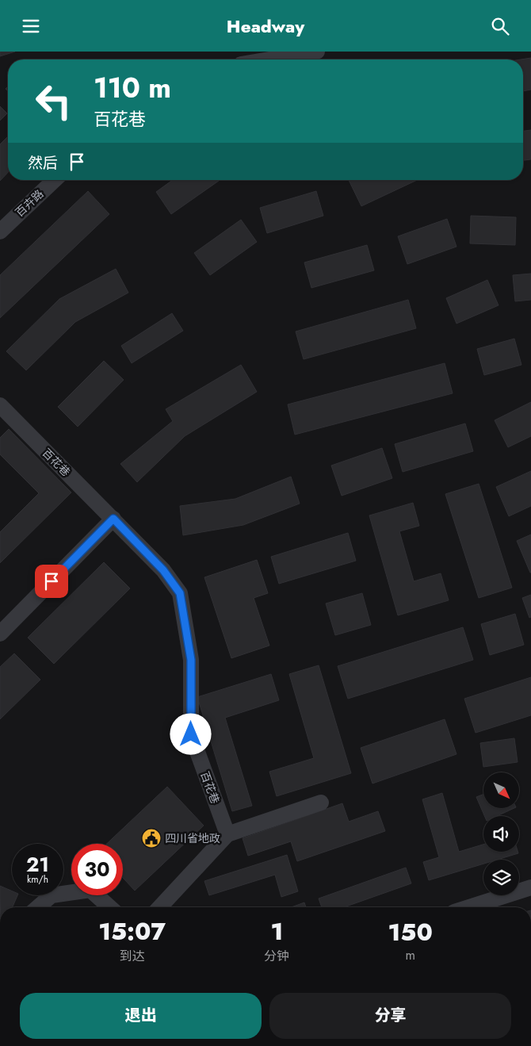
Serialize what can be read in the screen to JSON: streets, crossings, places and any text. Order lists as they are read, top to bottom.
{
  "streets": {
    "street": ["百卉路", "百花巷"]
  },
  "places": {
    "public building": ["四川省地政"]
  },
  "north": "bottom right",
  "page": {
    "header": "Headway",
    "turn": ["110 m", "百花巷"],
    "then": "然后",
    "speed": "21 km/h",
    "limit": "30",
    "eta": [
      "15:07",
      "到达",
      "1",
      "分钟",
      "150",
      "m"
    ],
    "buttons": ["退出", "分享"]
  }
}
